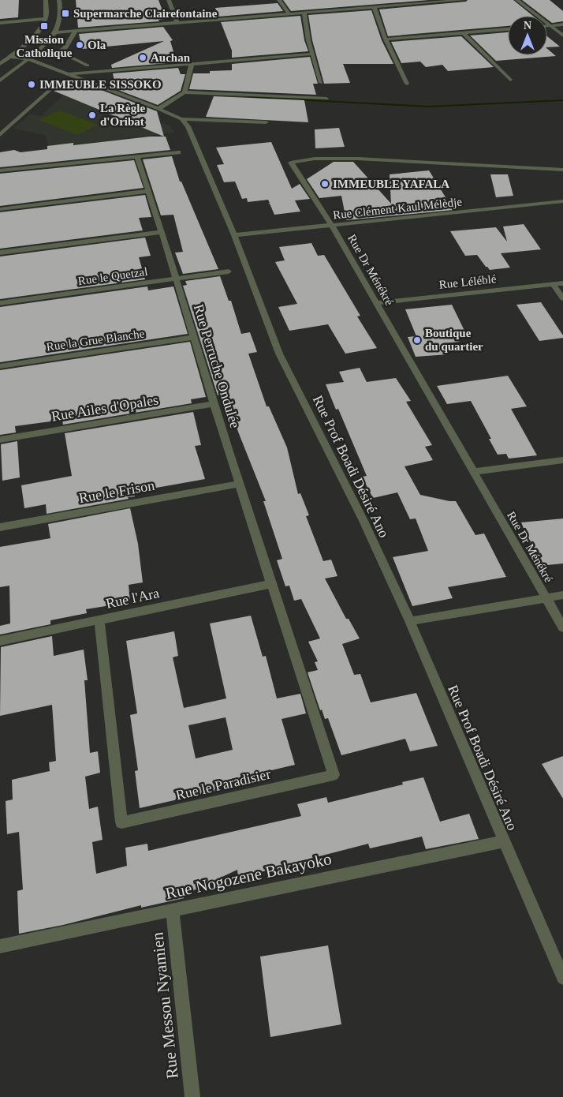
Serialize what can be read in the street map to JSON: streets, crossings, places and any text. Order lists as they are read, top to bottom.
{
  "streets": {
    "street": [
      "Rue Clément Kaul Mélèdje",
      "Rue Dr Ménékré",
      "Rue le Quetzal",
      "Rue Léléblé",
      "Rue la Grue Blanche",
      "Rue Perruche Ondulée",
      "Rue Ailes d'Opales",
      "Rue Prof Boadi Désiré Ano",
      "Rue le Frison",
      "Rue l'Ara",
      "Rue le Paradisier",
      "Rue Nogozene Bakayoko",
      "Rue Messou Nyamien"
    ]
  },
  "crossings": [
    ["Rue Clément Kaul Mélèdje", "Rue Dr Ménékré"],
    ["Rue Clément Kaul Mélèdje", "Rue Prof Boadi Désiré Ano"],
    ["Rue Dr Ménékré", "Rue Léléblé"],
    ["Rue le Quetzal", "Rue Perruche Ondulée"],
    ["Rue la Grue Blanche", "Rue Perruche Ondulée"],
    ["Rue Perruche Ondulée", "Rue Ailes d'Opales"],
    ["Rue Perruche Ondulée", "Rue le Frison"],
    ["Rue Perruche Ondulée", "Rue l'Ara"],
    ["Rue Perruche Ondulée", "Rue le Paradisier"],
    ["Rue Prof Boadi Désiré Ano", "Rue Nogozene Bakayoko"],
    ["Rue l'Ara", "Rue le Paradisier"],
    ["Rue Nogozene Bakayoko", "Rue Messou Nyamien"]
  ],
  "places": {
    "transit": ["Supermarche Clairefontaine", "Mission Catholique"],
    "other": [
      "Ola",
      "Auchan",
      "IMMEUBLE SISSOKO",
      "La Règle d'Oribat",
      "IMMEUBLE YAFALA",
      "Boutique du quartier"
    ]
  },
  "north": "top"
}
